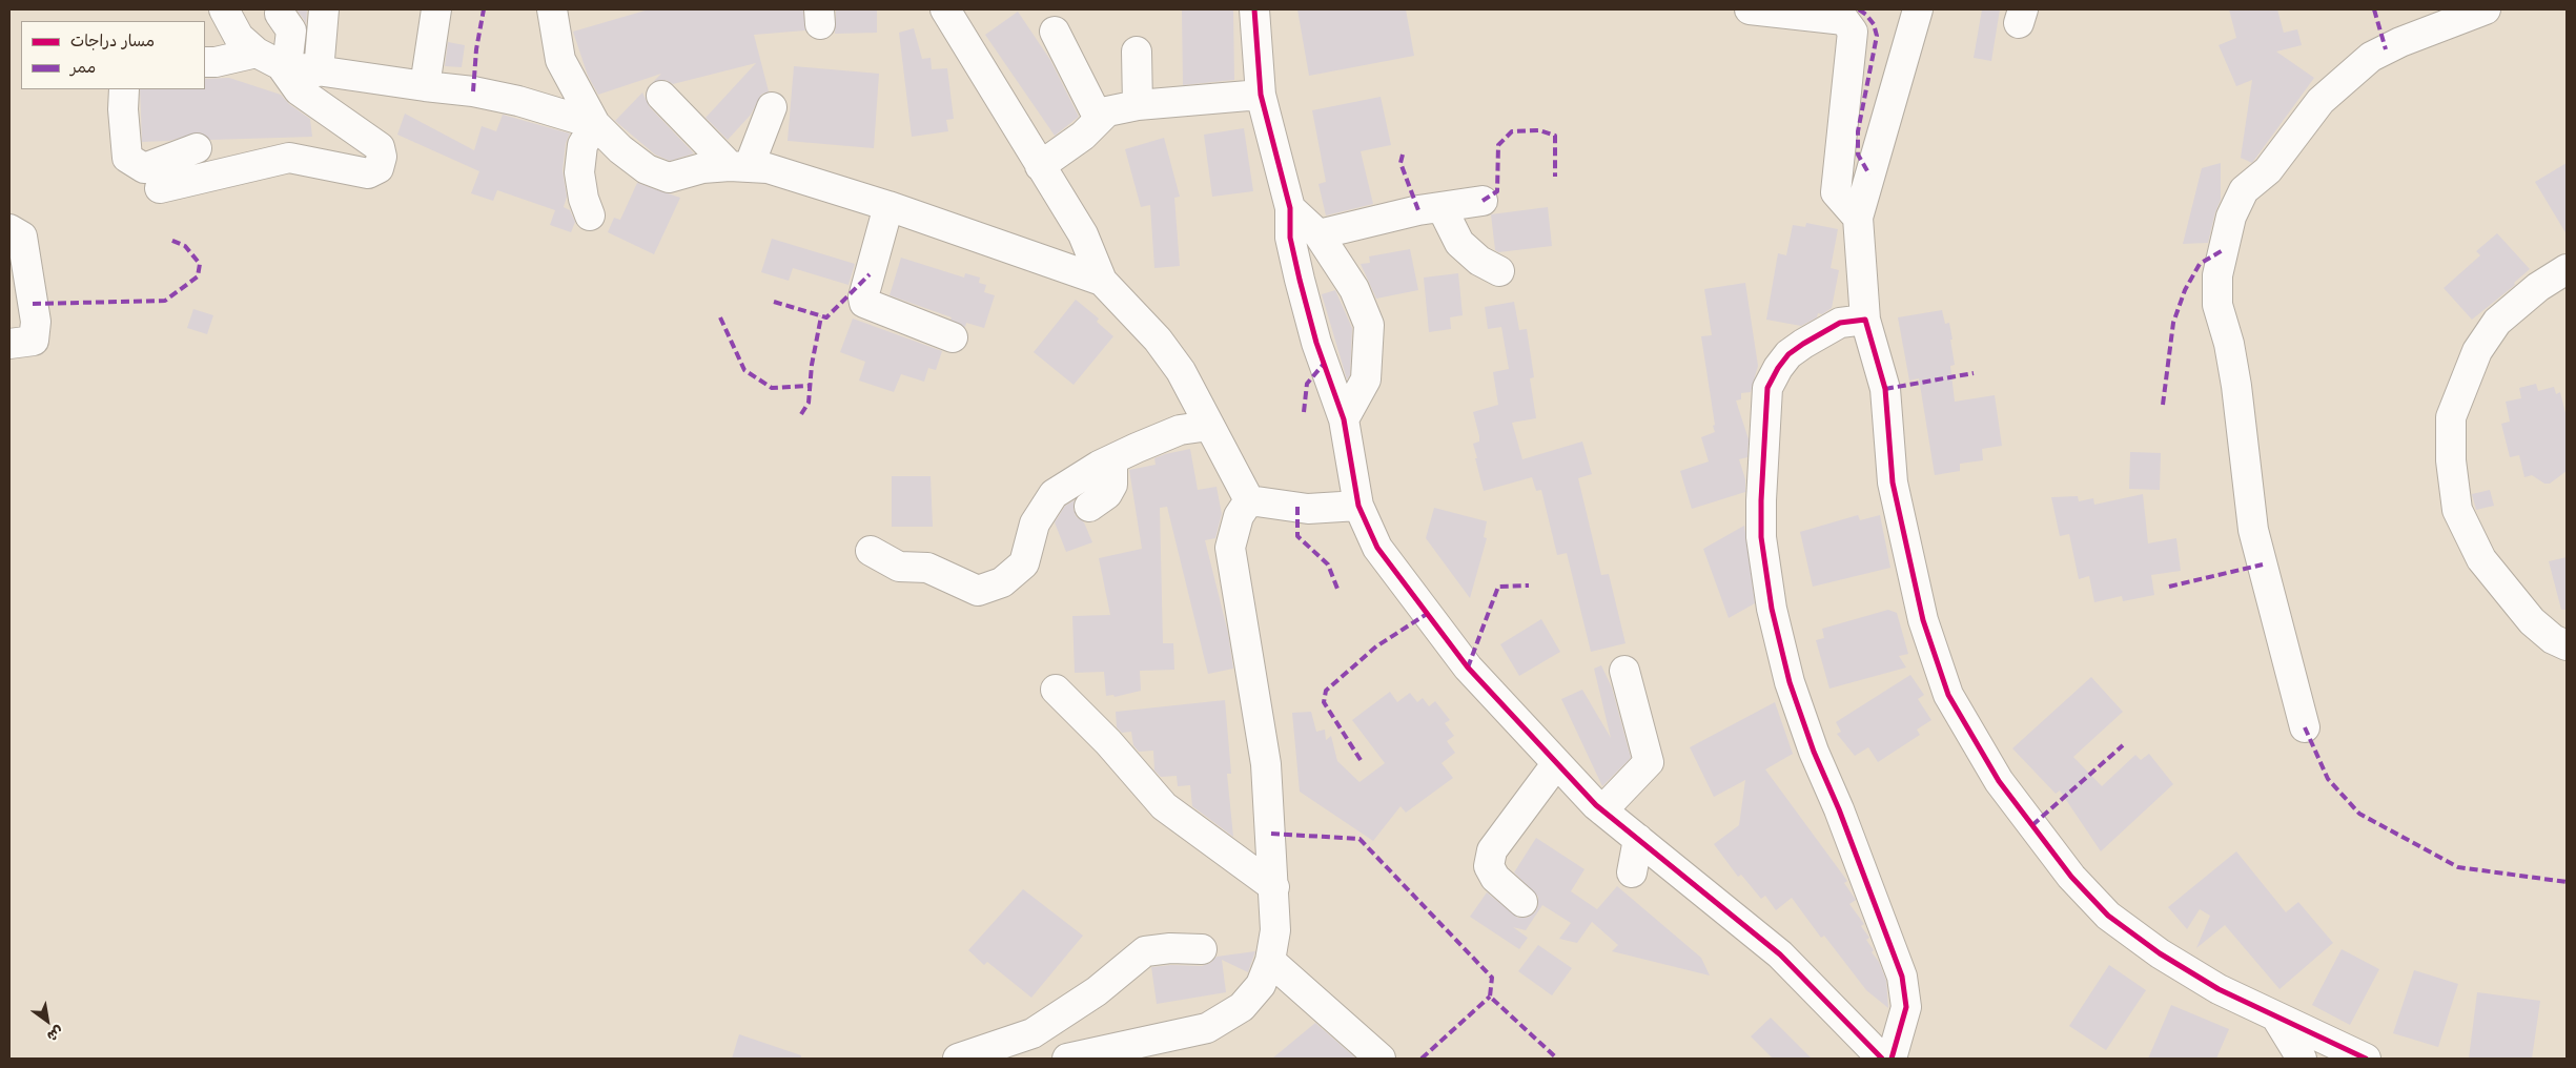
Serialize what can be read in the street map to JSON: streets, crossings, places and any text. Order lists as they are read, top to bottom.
{
  "legend": ["مسار دراجات", "ممر"],
  "north": "bottom right"
}
